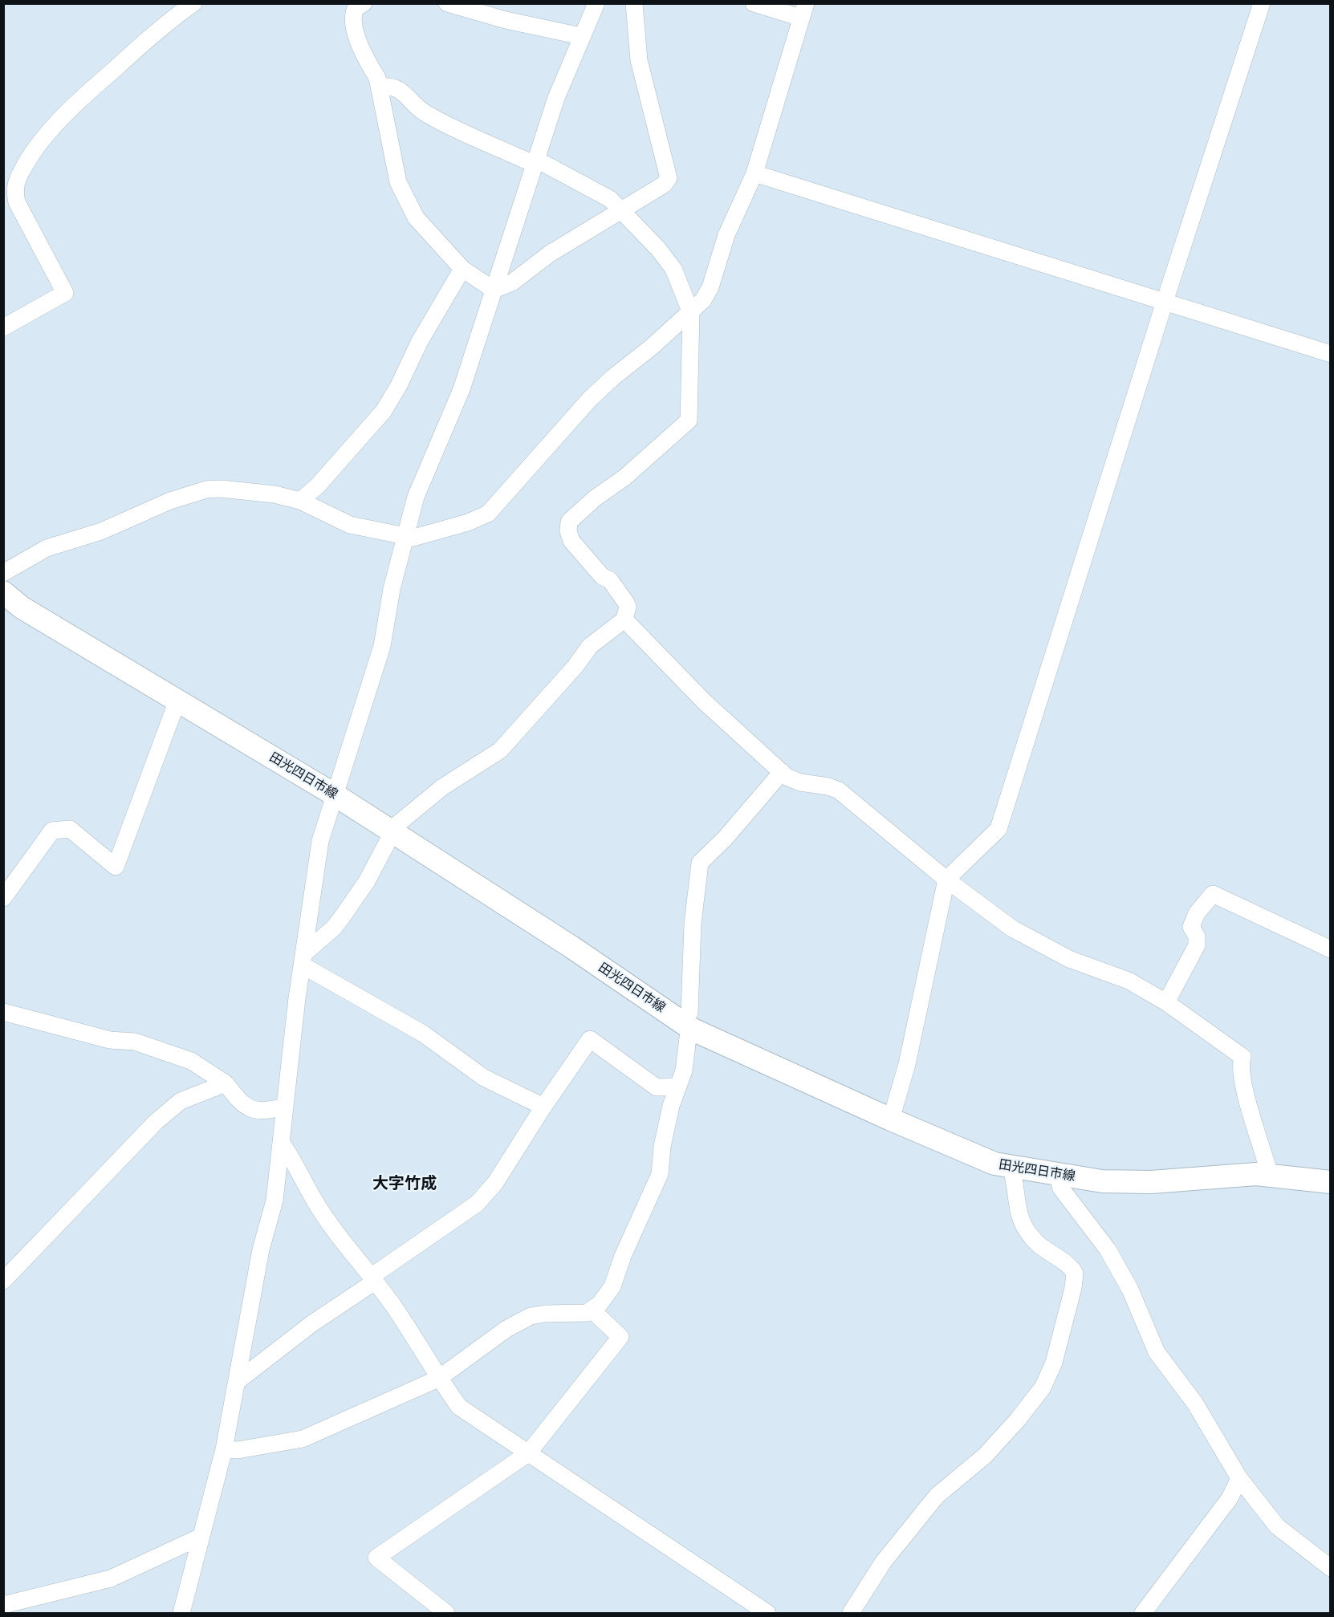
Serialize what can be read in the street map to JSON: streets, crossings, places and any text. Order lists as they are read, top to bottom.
{
  "streets": {
    "main road": ["田光四日市線"]
  },
  "districts": ["大字竹成"]
}
